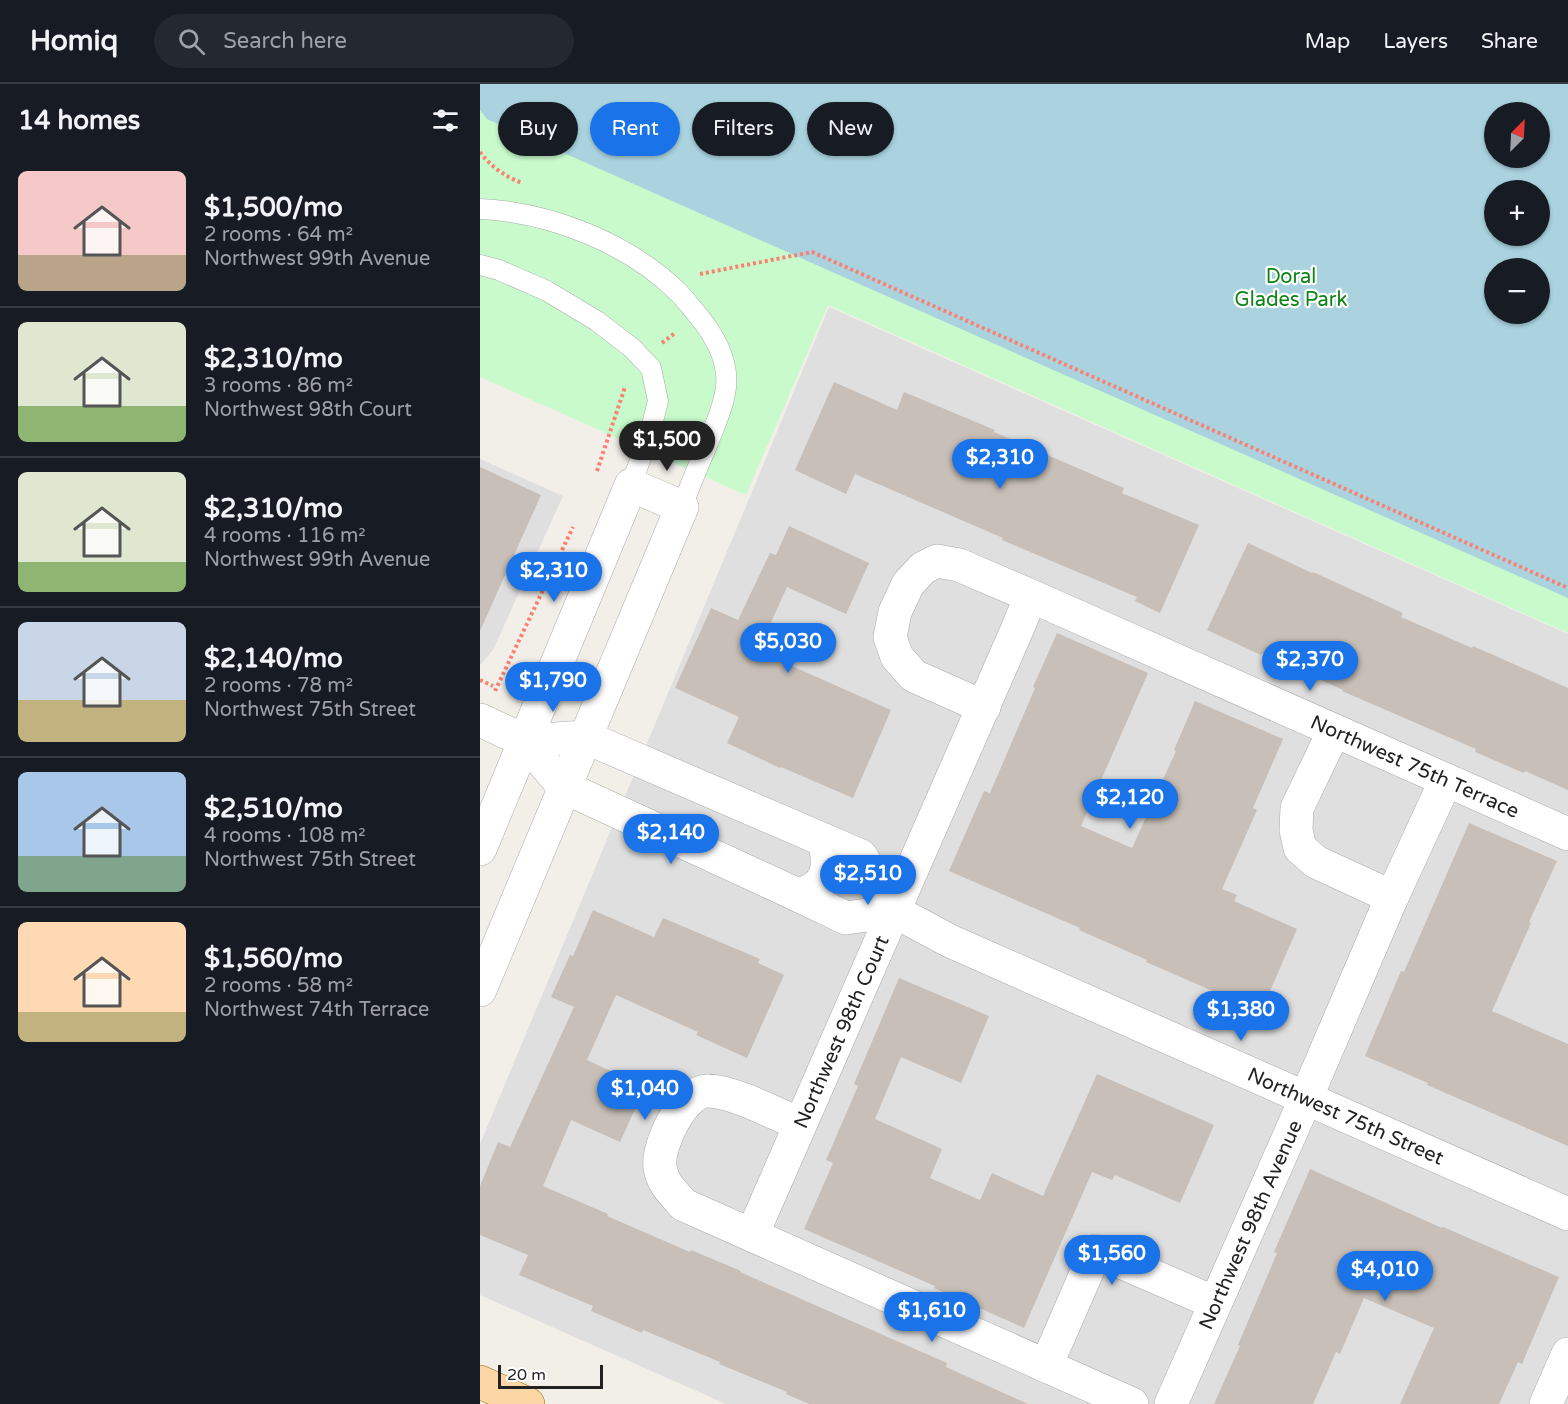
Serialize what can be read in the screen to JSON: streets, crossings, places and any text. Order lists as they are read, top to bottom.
{
  "streets": {
    "street": [
      "Northwest 75th Terrace",
      "Northwest 98th Court",
      "Northwest 75th Street",
      "Northwest 98th Avenue"
    ]
  },
  "crossings": [
    ["Northwest 75th Terrace", "Northwest 98th Court"],
    ["Northwest 75th Terrace", "Northwest 98th Avenue"],
    ["Northwest 98th Court", "Northwest 75th Street"],
    ["Northwest 75th Street", "Northwest 98th Avenue"]
  ],
  "parks": ["Doral Glades Park"],
  "scale_bar": "20 m",
  "north": "top right",
  "page": {
    "header": "Homiq",
    "search": "Search here",
    "nav": ["Map", "Layers", "Share"],
    "heading": "14 homes",
    "map_buttons": ["+", "−"],
    "chip": [
      "Buy",
      "Rent",
      "Filters",
      "New"
    ],
    "list": [
      {
        "name": "$1,500/mo",
        "note": "2 rooms · 64 m² · Northwest 99th Avenue"
      },
      {
        "name": "$2,310/mo",
        "note": "3 rooms · 86 m² · Northwest 98th Court"
      },
      {
        "name": "$2,310/mo",
        "note": "4 rooms · 116 m² · Northwest 99th Avenue"
      },
      {
        "name": "$2,140/mo",
        "note": "2 rooms · 78 m² · Northwest 75th Street"
      },
      {
        "name": "$2,510/mo",
        "note": "4 rooms · 108 m² · Northwest 75th Street"
      },
      {
        "name": "$1,560/mo",
        "note": "2 rooms · 58 m² · Northwest 74th Terrace"
      }
    ],
    "price": [
      "$1,500",
      "$2,310",
      "$2,310",
      "$5,030",
      "$2,370",
      "$1,790",
      "$2,120",
      "$2,140",
      "$2,510",
      "$1,380",
      "$1,040",
      "$1,560",
      "$4,010",
      "$1,610"
    ],
    "scale": "20 m"
  }
}
